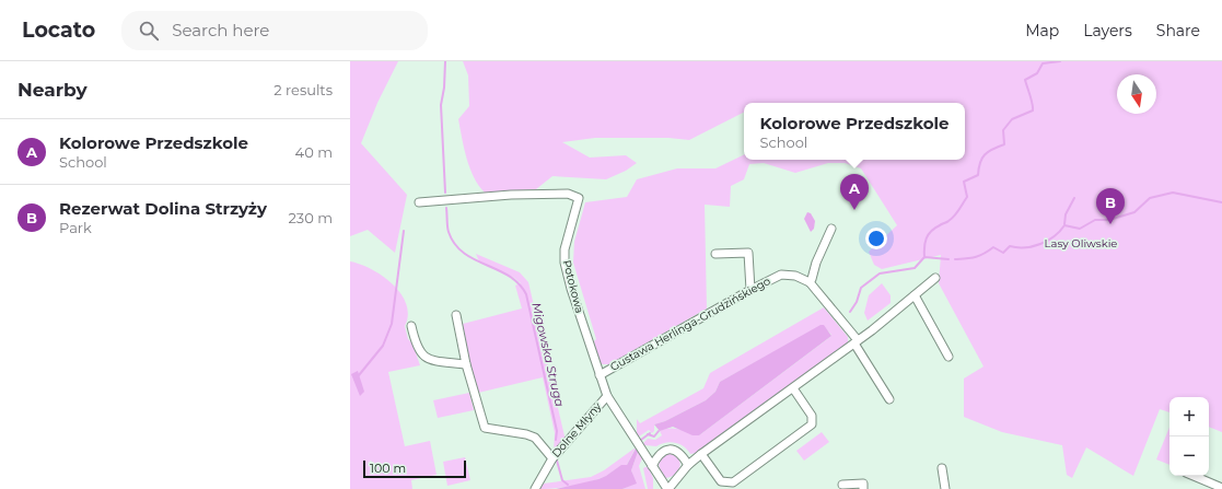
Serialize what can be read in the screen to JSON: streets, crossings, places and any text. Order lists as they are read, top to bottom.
{
  "streets": {
    "street": ["Potokowa", "Gustawa Herlinga-Grudzińskiego", "Dolne Młyny"]
  },
  "crossings": [
    ["Potokowa", "Gustawa Herlinga-Grudzińskiego"],
    ["Potokowa", "Dolne Młyny"]
  ],
  "water": ["Migowska Struga"],
  "parks": ["Lasy Oliwskie"],
  "scale_bar": "100 m",
  "north": "bottom",
  "page": {
    "header": "Locato",
    "search": "Search here",
    "nav": ["Map", "Layers", "Share"],
    "heading": ["Nearby", "2 results"],
    "popup": ["Kolorowe Przedszkole", "School"],
    "list": [
      {
        "mark": "A",
        "name": "Kolorowe Przedszkole",
        "note": "School",
        "value": "40 m"
      },
      {
        "mark": "B",
        "name": "Rezerwat Dolina Strzyży",
        "note": "Park",
        "value": "230 m"
      }
    ],
    "pins": ["A", "B"],
    "map_buttons": ["+", "−"],
    "scale": "100 m"
  }
}
